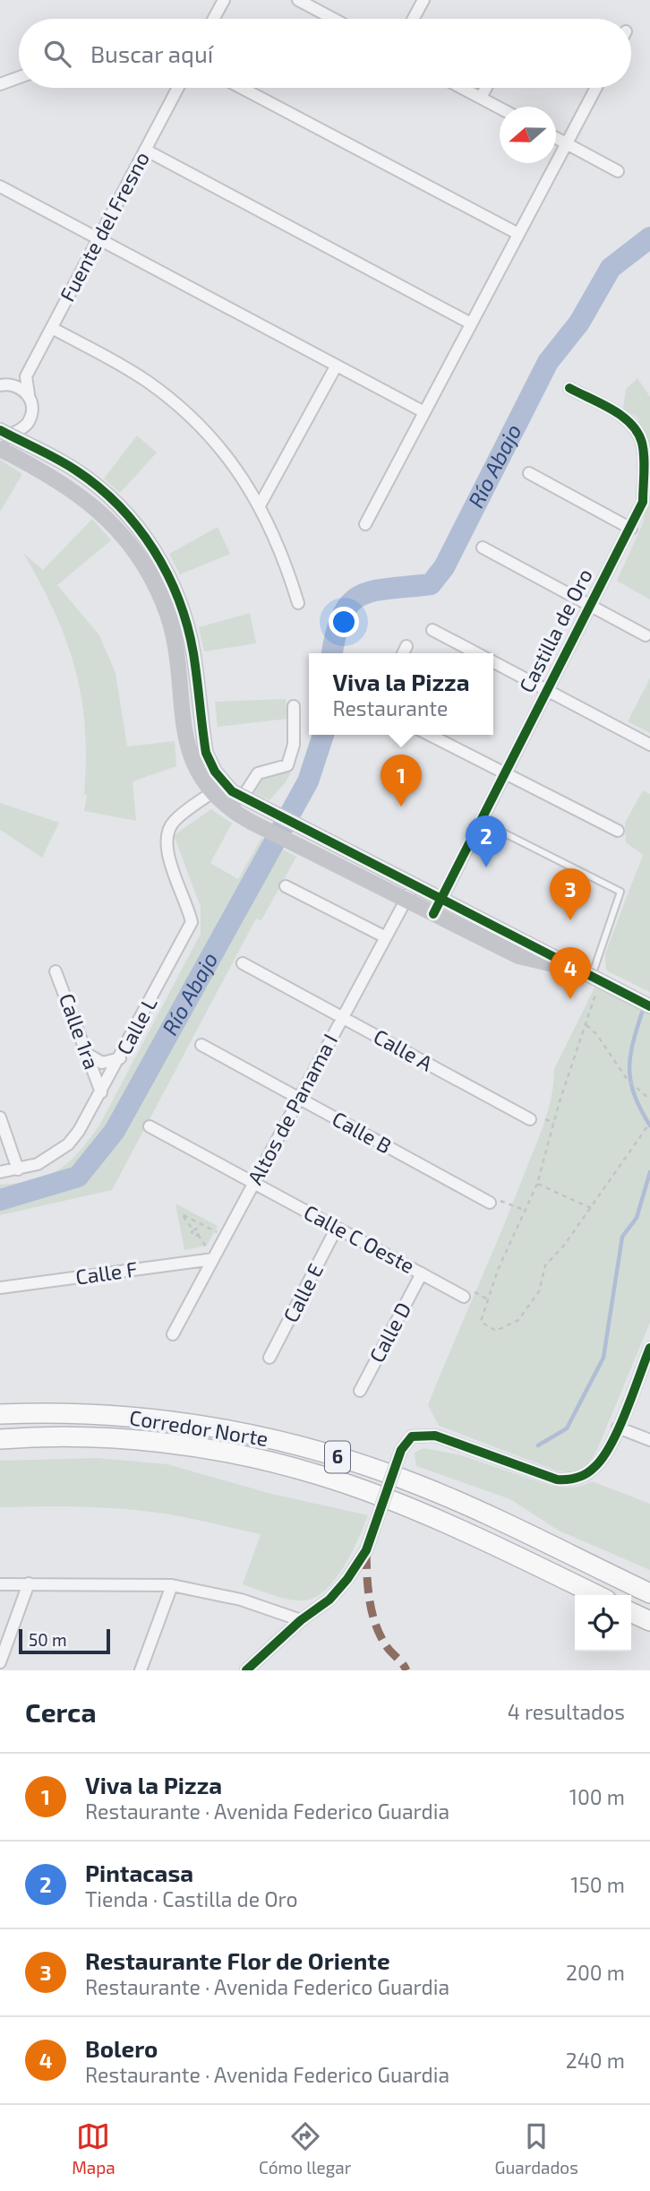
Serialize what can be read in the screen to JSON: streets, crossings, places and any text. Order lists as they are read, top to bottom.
{
  "streets": {
    "highway": ["Corredor Norte", "6"],
    "street": [
      "Fuente del Fresno",
      "Castilla de Oro",
      "Calle L",
      "Calle 1ra",
      "Calle A",
      "Altos de Panama I",
      "Calle B",
      "Calle C Oeste",
      "Calle F",
      "Calle E",
      "Calle D"
    ]
  },
  "crossings": [
    ["Calle L", "Calle 1ra"],
    ["Calle A", "Altos de Panama I"],
    ["Altos de Panama I", "Calle B"],
    ["Altos de Panama I", "Calle C Oeste"],
    ["Altos de Panama I", "Calle F"],
    ["Calle C Oeste", "Calle E"],
    ["Calle C Oeste", "Calle D"]
  ],
  "water": ["Río Abajo"],
  "scale_bar": "50 m",
  "north": "left",
  "page": {
    "search": "Buscar aquí",
    "popup": ["Viva la Pizza", "Restaurante"],
    "pins": [
      "1",
      "2",
      "3",
      "4"
    ],
    "scale": "50 m",
    "heading": ["Cerca", "4 resultados"],
    "list": [
      {
        "mark": "1",
        "name": "Viva la Pizza",
        "note": "Restaurante · Avenida Federico Guardia",
        "value": "100 m"
      },
      {
        "mark": "2",
        "name": "Pintacasa",
        "note": "Tienda · Castilla de Oro",
        "value": "150 m"
      },
      {
        "mark": "3",
        "name": "Restaurante Flor de Oriente",
        "note": "Restaurante · Avenida Federico Guardia",
        "value": "200 m"
      },
      {
        "mark": "4",
        "name": "Bolero",
        "note": "Restaurante · Avenida Federico Guardia",
        "value": "240 m"
      }
    ],
    "nav": ["Mapa", "Cómo llegar", "Guardados"]
  }
}
